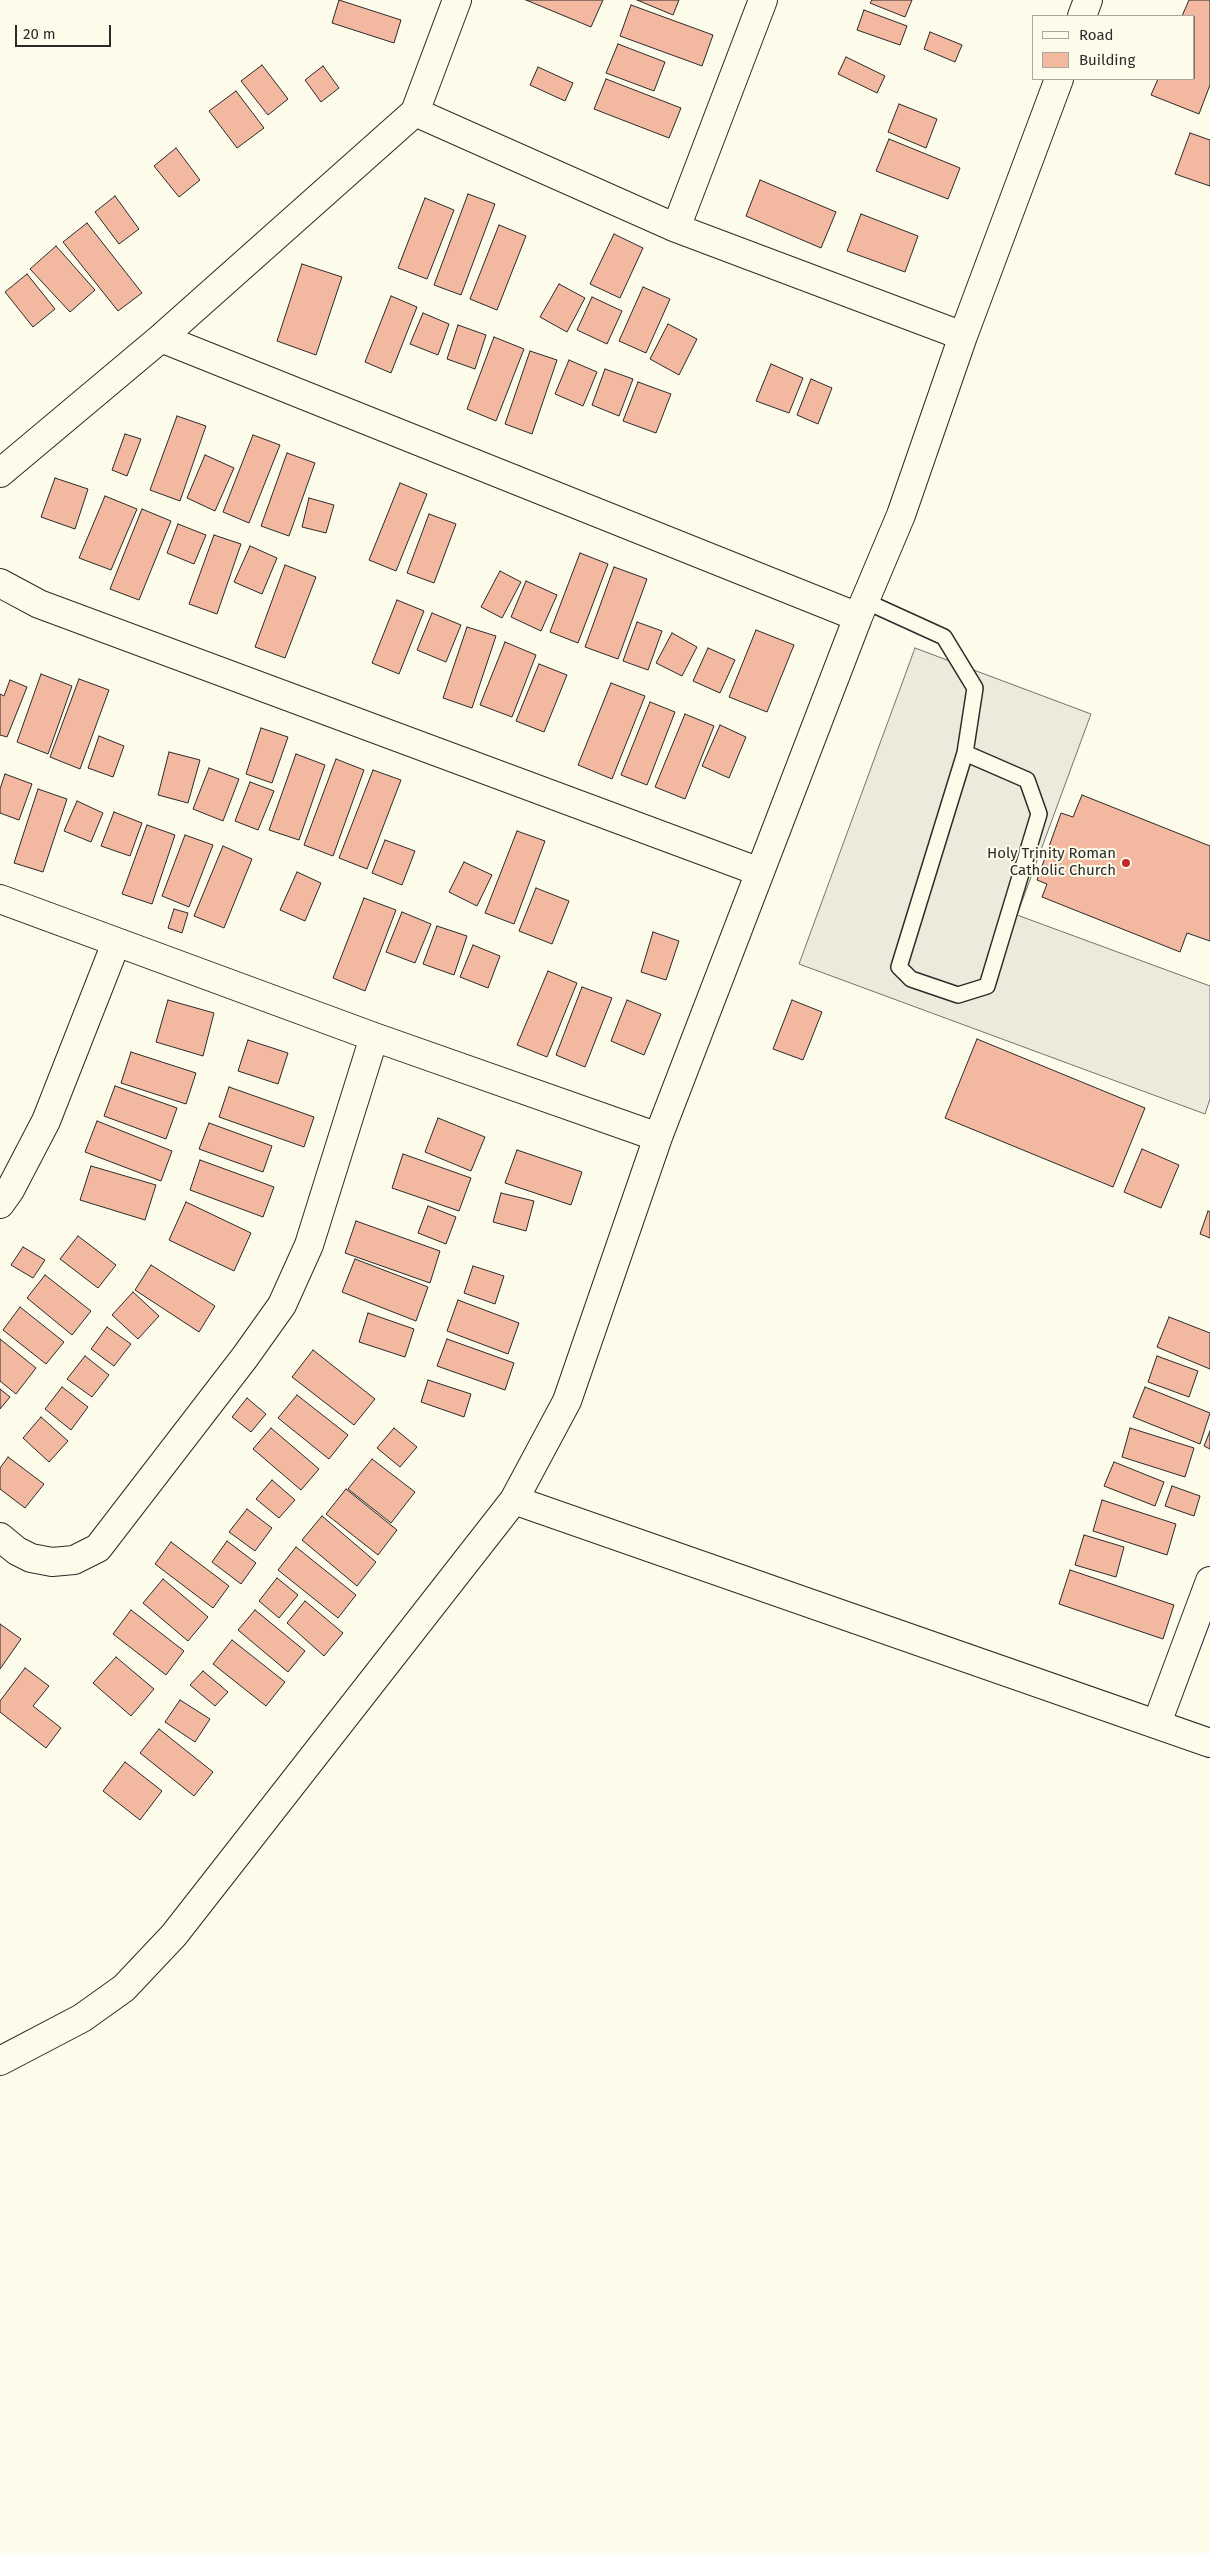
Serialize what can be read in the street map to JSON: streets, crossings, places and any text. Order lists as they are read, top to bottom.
{
  "places": ["Holy Trinity Roman Catholic Church"],
  "legend": ["Road", "Building"],
  "scale_bar": "20 m"
}
